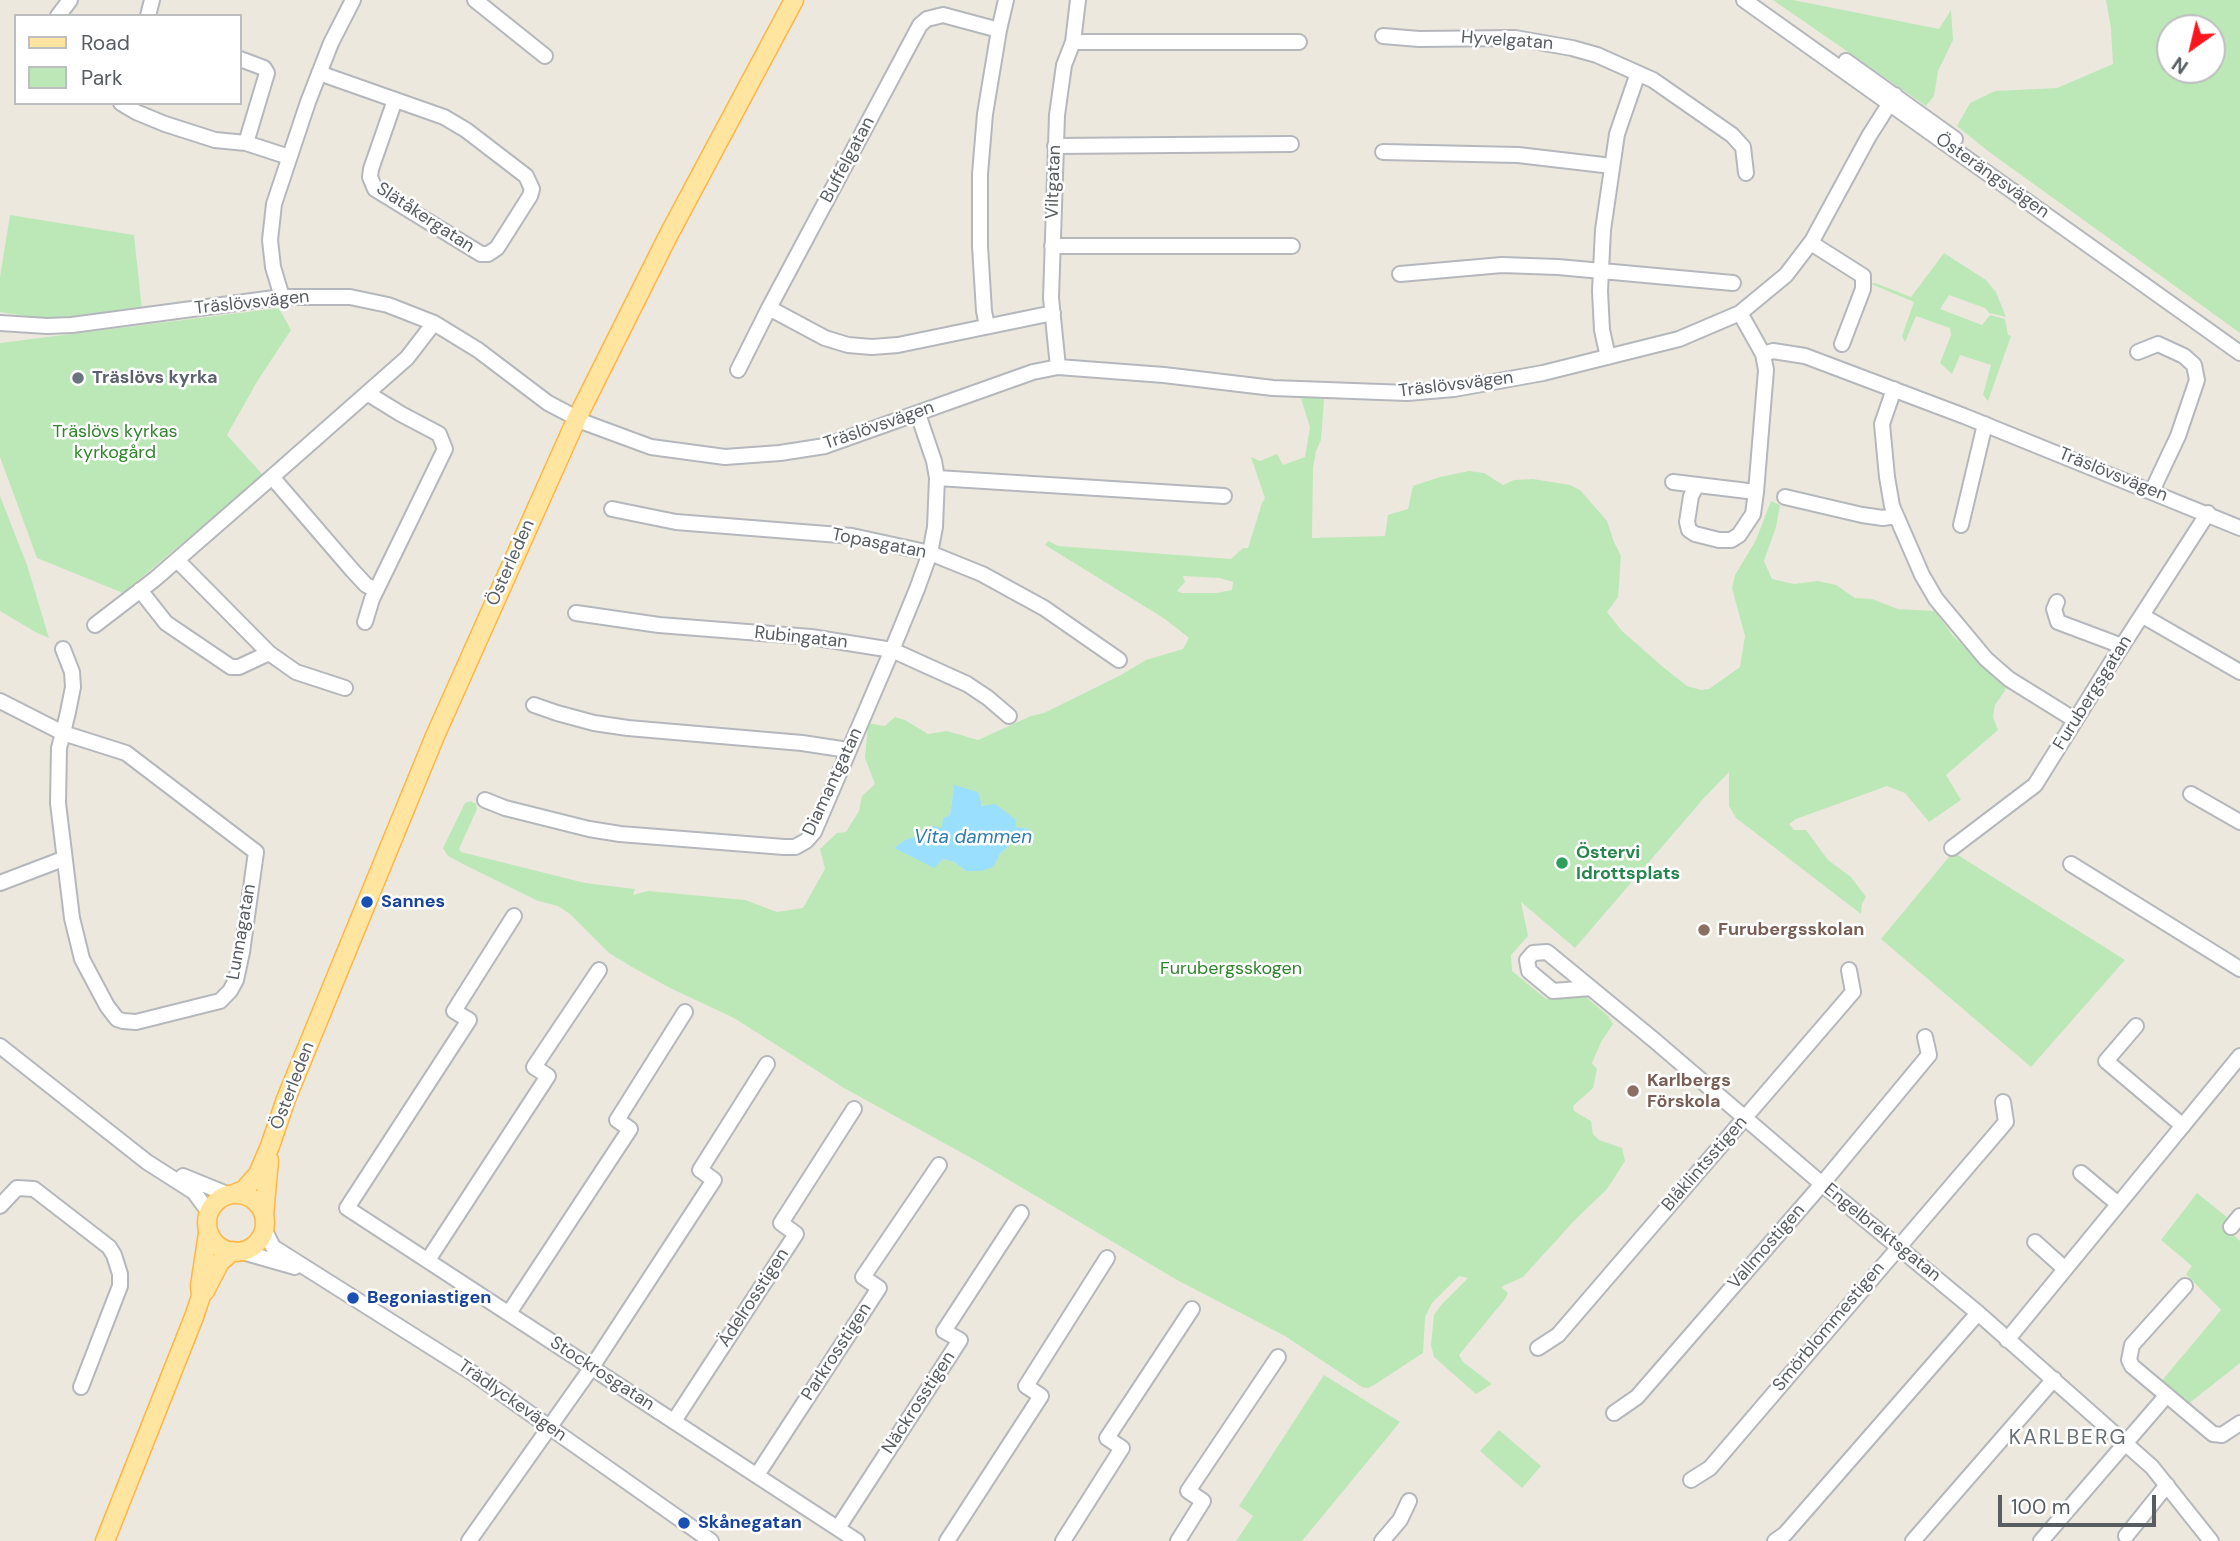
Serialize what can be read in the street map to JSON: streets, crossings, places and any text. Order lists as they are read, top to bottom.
{
  "streets": {
    "main road": ["Österleden", "Trädlyckevägen"],
    "street": [
      "Hyvelgatan",
      "Buffelgatan",
      "Österängsvägen",
      "Viltgatan",
      "Slätåkergatan",
      "Träslövsvägen",
      "Topasgatan",
      "Rubingatan",
      "Furubergsgatan",
      "Diamantgatan",
      "Lunnagatan",
      "Blåklintsstigen",
      "Engelbrektsgatan",
      "Vallmostigen",
      "Ädelrosstigen",
      "Smörblommestigen",
      "Parkrosstigen",
      "Stockrosgatan",
      "Näckrosstigen"
    ]
  },
  "crossings": [
    ["Österängsvägen", "Träslövsvägen"],
    ["Viltgatan", "Träslövsvägen"],
    ["Träslövsvägen", "Österleden"],
    ["Träslövsvägen", "Furubergsgatan"],
    ["Träslövsvägen", "Diamantgatan"],
    ["Topasgatan", "Diamantgatan"],
    ["Österleden", "Trädlyckevägen"],
    ["Rubingatan", "Diamantgatan"],
    ["Blåklintsstigen", "Engelbrektsgatan"],
    ["Engelbrektsgatan", "Vallmostigen"],
    ["Engelbrektsgatan", "Smörblommestigen"],
    ["Ädelrosstigen", "Stockrosgatan"],
    ["Parkrosstigen", "Stockrosgatan"],
    ["Stockrosgatan", "Näckrosstigen"]
  ],
  "districts": ["KARLBERG"],
  "water": ["Vita dammen"],
  "parks": ["Träslövs kyrkas kyrkogård", "Furubergsskogen"],
  "places": [
    "Träslövs kyrka",
    "Östervi Idrottsplats",
    "Sannes",
    "Furubergsskolan",
    "Karlbergs Förskola",
    "Begoniastigen",
    "Skånegatan"
  ],
  "legend": ["Road", "Park"],
  "scale_bar": "100 m",
  "north": "bottom left"
}
